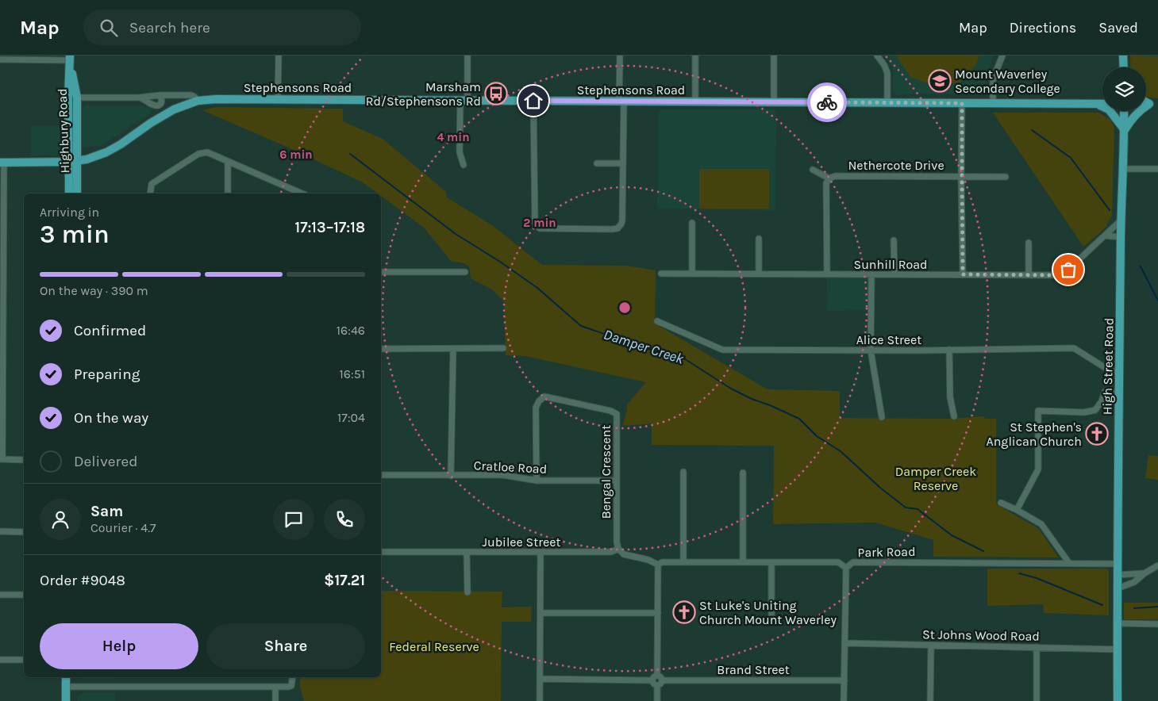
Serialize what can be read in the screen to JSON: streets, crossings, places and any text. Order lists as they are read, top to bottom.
{
  "streets": {
    "main road": ["Stephensons Road", "Highbury Road", "High Street Road"],
    "street": [
      "Nethercote Drive",
      "Sunhill Road",
      "Alice Street",
      "Cratloe Road",
      "Bengal Crescent",
      "Jubilee Street",
      "Park Road",
      "St Johns Wood Road",
      "Brand Street"
    ]
  },
  "crossings": [
    ["Stephensons Road", "Highbury Road"],
    ["Sunhill Road", "High Street Road"],
    ["Alice Street", "High Street Road"],
    ["High Street Road", "Park Road"],
    ["High Street Road", "St Johns Wood Road"],
    ["Cratloe Road", "Bengal Crescent"],
    ["Bengal Crescent", "Jubilee Street"]
  ],
  "water": ["Damper Creek"],
  "parks": ["Damper Creek Reserve", "Federal Reserve"],
  "places": {
    "school or university": ["Mount Waverley Secondary College"],
    "bus stop": ["Marsham Rd/Stephensons Rd"],
    "church": ["St Stephen's Anglican Church", "St Luke's Uniting Church Mount Waverley"]
  },
  "page": {
    "header": "Map",
    "search": "Search here",
    "nav": ["Map", "Directions", "Saved"],
    "heading": ["3 min", "Arriving in", "17:13–17:18"],
    "panel": [
      "Sam",
      "Courier · 4.7",
      "Order #9048",
      "$17.21"
    ],
    "bar": "On the way · 390 m",
    "list": [
      ["Confirmed", "16:46"],
      ["Preparing", "16:51"],
      ["On the way", "17:04"],
      "Delivered"
    ],
    "buttons": ["Help", "Share"]
  },
  "rings": ["4 min", "6 min", "2 min"]
}
